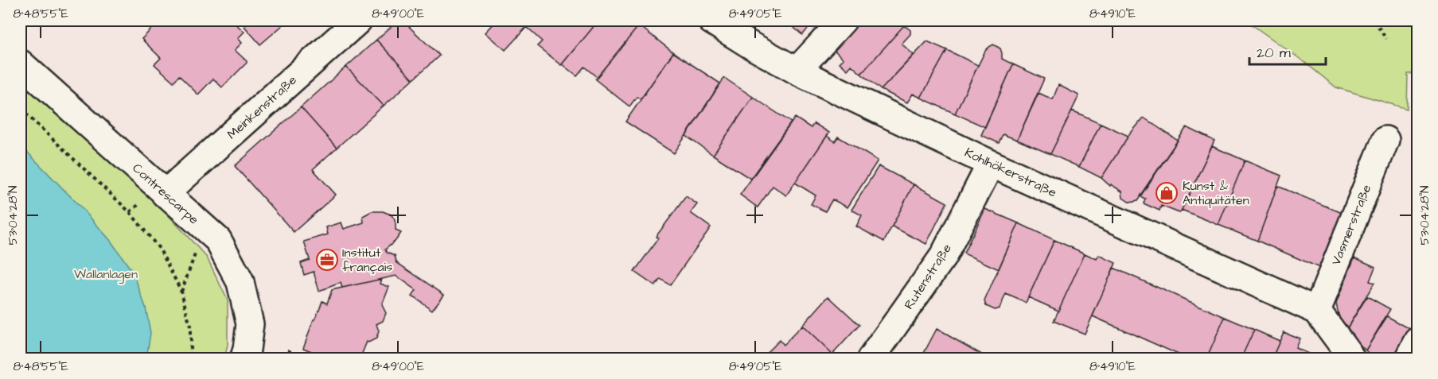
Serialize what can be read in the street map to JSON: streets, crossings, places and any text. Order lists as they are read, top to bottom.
{
  "streets": {
    "street": [
      "Meinkenstraße",
      "Kohlhökerstraße",
      "Contrescarpe",
      "Vasmerstraße",
      "Rutenstraße"
    ]
  },
  "crossings": [
    ["Meinkenstraße", "Contrescarpe"],
    ["Kohlhökerstraße", "Vasmerstraße"],
    ["Kohlhökerstraße", "Rutenstraße"]
  ],
  "parks": ["Wallanlagen"],
  "places": {
    "shop": ["Kunst & Antiquitäten"],
    "office": ["Institut français"]
  },
  "scale_bar": "20 m",
  "coordinates": [
    "8°48'55\"E",
    "8°49'00\"E",
    "8°49'05\"E",
    "8°49'10\"E",
    "53°04'28\"N"
  ]
}
